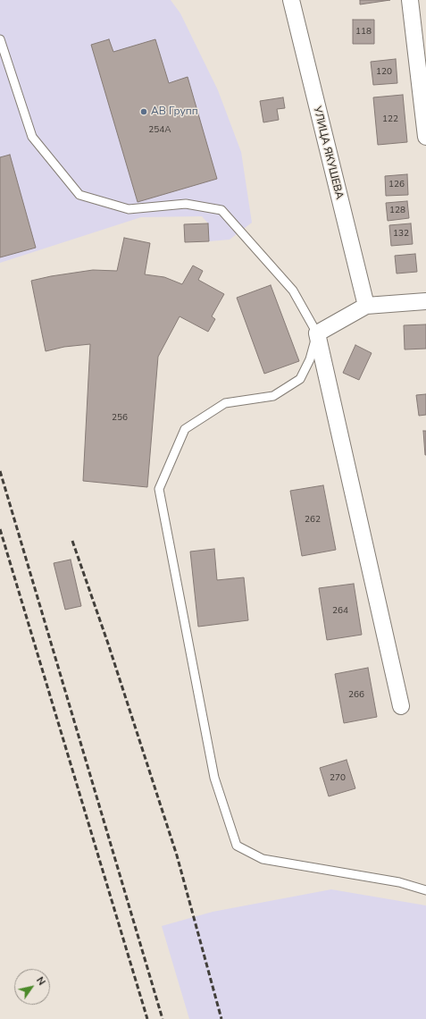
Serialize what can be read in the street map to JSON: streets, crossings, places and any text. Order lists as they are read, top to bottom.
{
  "streets": {
    "street": ["УЛИЦА ЯКУШЕВА"]
  },
  "places": ["АВ Групп"],
  "house_numbers": [
    "118",
    "120",
    "122",
    "254А",
    "126",
    "128",
    "132",
    "256",
    "262",
    "264",
    "266",
    "270"
  ],
  "north": "top right"
}
